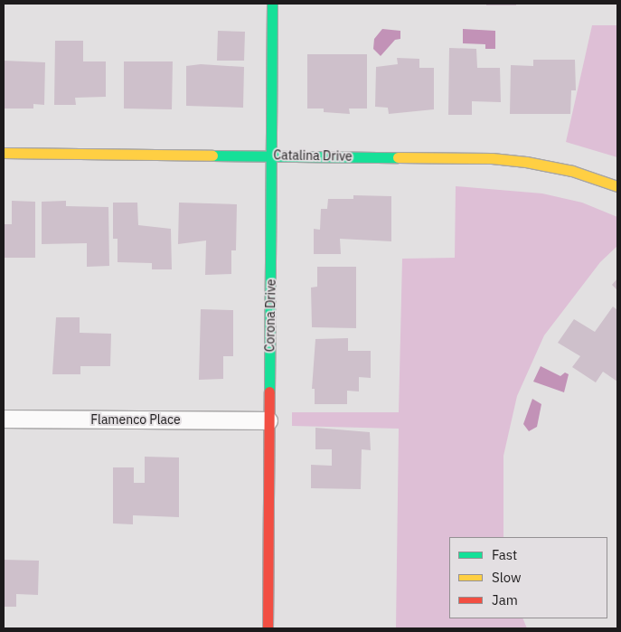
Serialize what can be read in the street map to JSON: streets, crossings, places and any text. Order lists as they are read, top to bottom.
{
  "streets": {
    "street": ["Catalina Drive", "Corona Drive", "Flamenco Place"]
  },
  "crossings": [
    ["Catalina Drive", "Corona Drive"],
    ["Corona Drive", "Flamenco Place"]
  ],
  "legend": ["Fast", "Slow", "Jam"]
}
